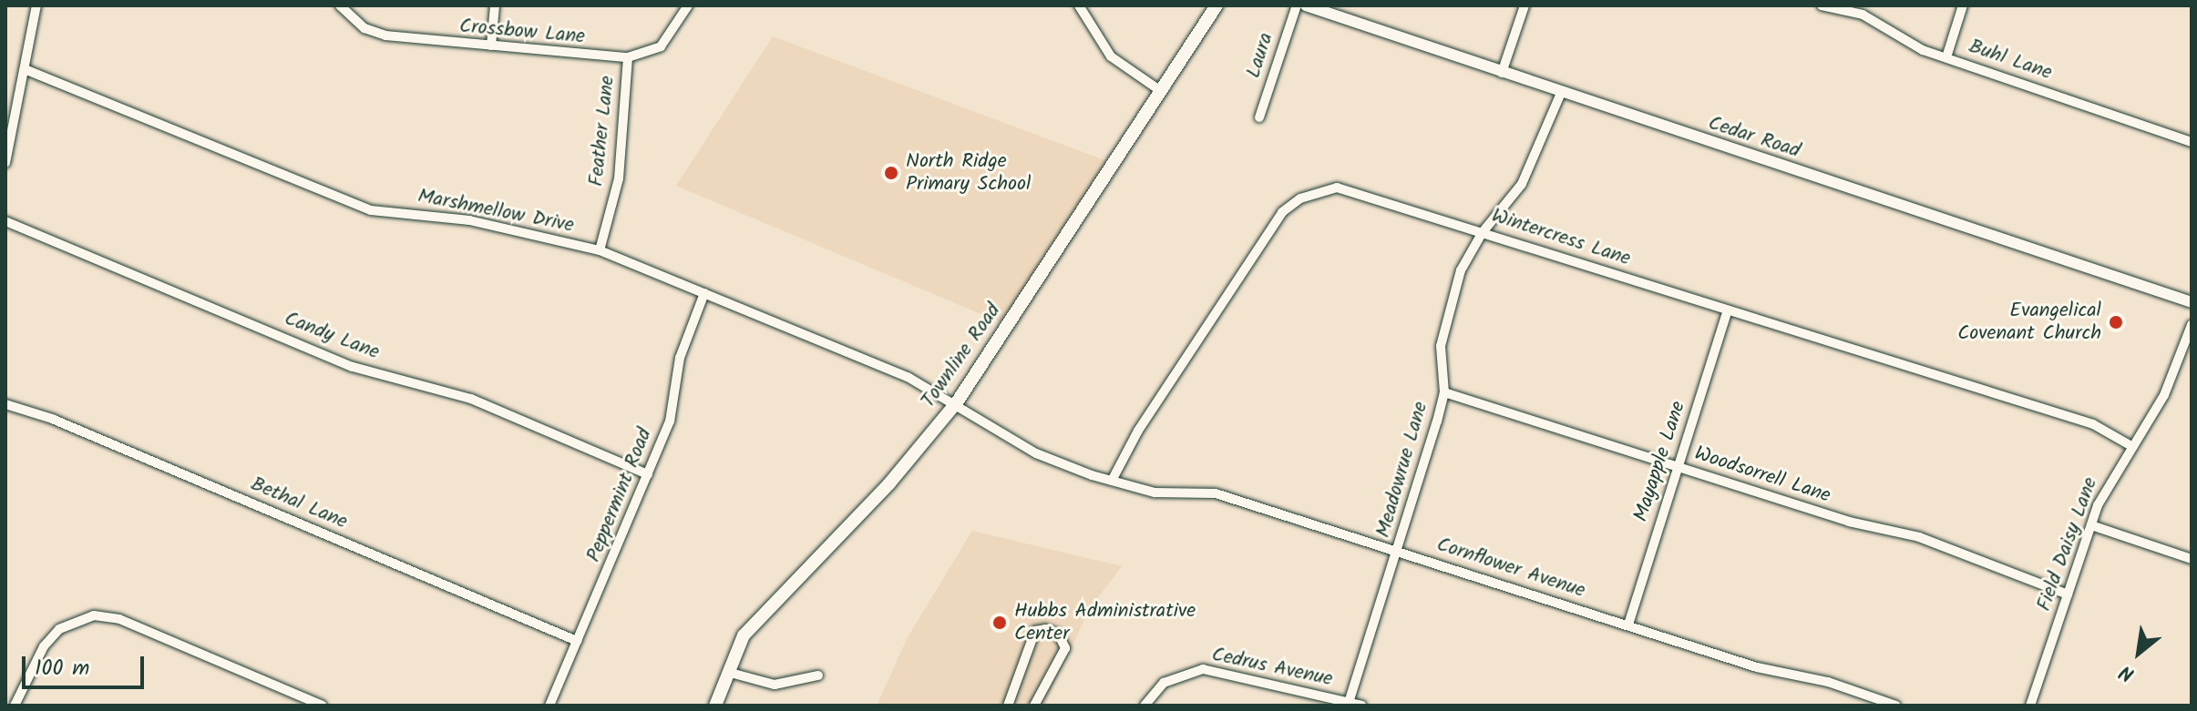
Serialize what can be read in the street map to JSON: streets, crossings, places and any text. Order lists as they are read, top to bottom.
{
  "streets": {
    "main road": ["Townline Road"],
    "street": [
      "Crossbow Lane",
      "Laura",
      "Buhl Lane",
      "Feather Lane",
      "Cedar Road",
      "Marshmellow Drive",
      "Wintercress Lane",
      "Candy Lane",
      "Mayapple Lane",
      "Meadowrue Lane",
      "Woodsorrell Lane",
      "Peppermint Road",
      "Bethal Lane",
      "Field Daisy Lane",
      "Cornflower Avenue",
      "Cedrus Avenue"
    ]
  },
  "crossings": [
    ["Crossbow Lane", "Feather Lane"],
    ["Feather Lane", "Marshmellow Drive"],
    ["Cedar Road", "Meadowrue Lane"],
    ["Marshmellow Drive", "Wintercress Lane"],
    ["Marshmellow Drive", "Townline Road"],
    ["Marshmellow Drive", "Peppermint Road"],
    ["Marshmellow Drive", "Cornflower Avenue"],
    ["Wintercress Lane", "Mayapple Lane"],
    ["Wintercress Lane", "Meadowrue Lane"],
    ["Wintercress Lane", "Field Daisy Lane"],
    ["Wintercress Lane", "Cornflower Avenue"],
    ["Candy Lane", "Peppermint Road"],
    ["Mayapple Lane", "Woodsorrell Lane"],
    ["Mayapple Lane", "Cornflower Avenue"],
    ["Meadowrue Lane", "Woodsorrell Lane"],
    ["Meadowrue Lane", "Cornflower Avenue"],
    ["Meadowrue Lane", "Cedrus Avenue"],
    ["Woodsorrell Lane", "Field Daisy Lane"],
    ["Peppermint Road", "Bethal Lane"]
  ],
  "places": ["North Ridge Primary School", "Evangelical Covenant Church", "Hubbs Administrative Center"],
  "scale_bar": "100 m",
  "north": "bottom left"
}
